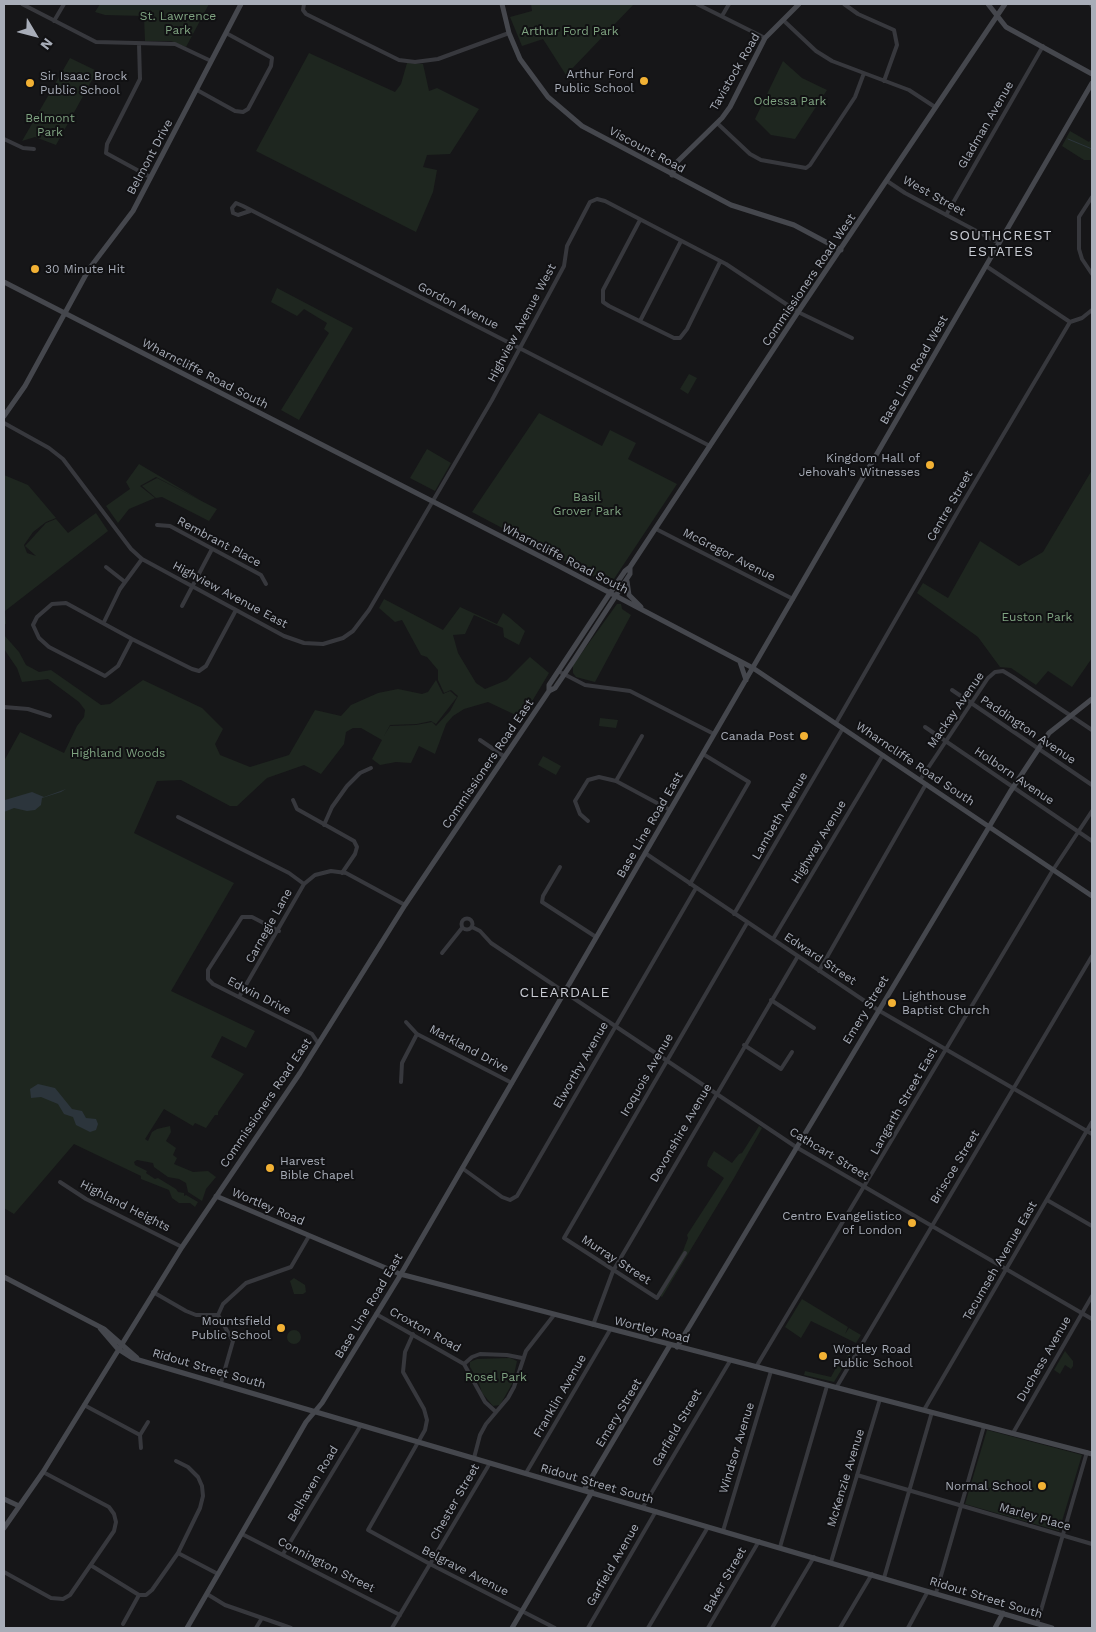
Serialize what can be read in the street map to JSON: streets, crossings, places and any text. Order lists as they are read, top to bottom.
{
  "streets": {
    "street": [
      "Tavistock Road",
      "Gladman Avenue",
      "Viscount Road",
      "Belmont Drive",
      "West Street",
      "Commissioners Road West",
      "Gordon Avenue",
      "Highview Avenue West",
      "Base Line Road West",
      "Wharncliffe Road South",
      "Centre Street",
      "Rembrant Place",
      "McGregor Avenue",
      "Highview Avenue East",
      "Mackay Avenue",
      "Paddington Avenue",
      "Commissioners Road East",
      "Holborn Avenue",
      "Lambeth Avenue",
      "Base Line Road East",
      "Highway Avenue",
      "Carnegie Lane",
      "Edward Street",
      "Edwin Drive",
      "Emery Street",
      "Markland Drive",
      "Elworthy Avenue",
      "Iroquois Avenue",
      "Langarth Street East",
      "Devonshire Avenue",
      "Cathcart Street",
      "Briscoe Street",
      "Highland Heights",
      "Wortley Road",
      "Murray Street",
      "Tecumseh Avenue East",
      "Croxton Road",
      "Duchess Avenue",
      "Ridout Street South",
      "Franklin Avenue",
      "Garfield Street",
      "Windsor Avenue",
      "McKenzie Avenue",
      "Belhaven Road",
      "Chester Street",
      "Marley Place",
      "Connington Street",
      "Garfield Avenue",
      "Belgrave Avenue",
      "Baker Street"
    ]
  },
  "crossings": [
    ["Tavistock Road", "Viscount Road"],
    ["Gladman Avenue", "West Street"],
    ["Viscount Road", "Commissioners Road West"],
    ["Belmont Drive", "Wharncliffe Road South"],
    ["West Street", "Commissioners Road West"],
    ["West Street", "Base Line Road West"],
    ["Commissioners Road West", "Gordon Avenue"],
    ["Commissioners Road West", "Highview Avenue West"],
    ["Commissioners Road West", "Wharncliffe Road South"],
    ["Commissioners Road West", "McGregor Avenue"],
    ["Commissioners Road West", "Commissioners Road East"],
    ["Gordon Avenue", "Highview Avenue West"],
    ["Highview Avenue West", "Wharncliffe Road South"],
    ["Highview Avenue West", "Highview Avenue East"],
    ["Base Line Road West", "Wharncliffe Road South"],
    ["Base Line Road West", "McGregor Avenue"],
    ["Base Line Road West", "Base Line Road East"],
    ["Wharncliffe Road South", "Centre Street"],
    ["Wharncliffe Road South", "Highview Avenue East"],
    ["Wharncliffe Road South", "Mackay Avenue"],
    ["Wharncliffe Road South", "Commissioners Road East"],
    ["Wharncliffe Road South", "Lambeth Avenue"],
    ["Wharncliffe Road South", "Base Line Road East"],
    ["Wharncliffe Road South", "Highway Avenue"],
    ["Wharncliffe Road South", "Emery Street"],
    ["Wharncliffe Road South", "Langarth Street East"],
    ["Mackay Avenue", "Paddington Avenue"],
    ["Mackay Avenue", "Holborn Avenue"],
    ["Mackay Avenue", "Emery Street"],
    ["Paddington Avenue", "Emery Street"],
    ["Commissioners Road East", "Carnegie Lane"],
    ["Commissioners Road East", "Edwin Drive"],
    ["Commissioners Road East", "Highland Heights"],
    ["Commissioners Road East", "Wortley Road"],
    ["Commissioners Road East", "Ridout Street South"],
    ["Holborn Avenue", "Emery Street"],
    ["Holborn Avenue", "Langarth Street East"],
    ["Lambeth Avenue", "Edward Street"],
    ["Base Line Road East", "Edward Street"],
    ["Base Line Road East", "Markland Drive"],
    ["Base Line Road East", "Elworthy Avenue"],
    ["Base Line Road East", "Cathcart Street"],
    ["Base Line Road East", "Wortley Road"],
    ["Base Line Road East", "Croxton Road"],
    ["Base Line Road East", "Ridout Street South"],
    ["Base Line Road East", "Connington Street"],
    ["Highway Avenue", "Edward Street"],
    ["Carnegie Lane", "Edwin Drive"],
    ["Edward Street", "Emery Street"],
    ["Edward Street", "Elworthy Avenue"],
    ["Edward Street", "Iroquois Avenue"],
    ["Edward Street", "Langarth Street East"],
    ["Edward Street", "Devonshire Avenue"],
    ["Edward Street", "Briscoe Street"],
    ["Edward Street", "Tecumseh Avenue East"],
    ["Emery Street", "Cathcart Street"],
    ["Emery Street", "Wortley Road"],
    ["Emery Street", "Ridout Street South"],
    ["Elworthy Avenue", "Cathcart Street"],
    ["Iroquois Avenue", "Cathcart Street"],
    ["Iroquois Avenue", "Murray Street"],
    ["Langarth Street East", "Cathcart Street"],
    ["Langarth Street East", "Wortley Road"],
    ["Devonshire Avenue", "Cathcart Street"],
    ["Devonshire Avenue", "Wortley Road"],
    ["Devonshire Avenue", "Murray Street"],
    ["Cathcart Street", "Briscoe Street"],
    ["Cathcart Street", "Tecumseh Avenue East"],
    ["Cathcart Street", "Duchess Avenue"],
    ["Briscoe Street", "Wortley Road"],
    ["Wortley Road", "Tecumseh Avenue East"],
    ["Wortley Road", "Duchess Avenue"],
    ["Wortley Road", "Franklin Avenue"],
    ["Wortley Road", "Garfield Street"],
    ["Wortley Road", "Windsor Avenue"],
    ["Wortley Road", "McKenzie Avenue"],
    ["Ridout Street South", "Franklin Avenue"],
    ["Ridout Street South", "Garfield Street"],
    ["Ridout Street South", "Windsor Avenue"],
    ["Ridout Street South", "McKenzie Avenue"],
    ["Ridout Street South", "Belhaven Road"],
    ["Ridout Street South", "Chester Street"],
    ["Ridout Street South", "Garfield Avenue"],
    ["Ridout Street South", "Belgrave Avenue"],
    ["Ridout Street South", "Baker Street"],
    ["McKenzie Avenue", "Marley Place"],
    ["Belhaven Road", "Connington Street"],
    ["Chester Street", "Connington Street"],
    ["Chester Street", "Belgrave Avenue"]
  ],
  "districts": ["SOUTHCREST ESTATES", "CLEARDALE"],
  "parks": [
    "St. Lawrence Park",
    "Arthur Ford Park",
    "Odessa Park",
    "Belmont Park",
    "Basil Grover Park",
    "Euston Park",
    "Highland Woods",
    "Rosel Park"
  ],
  "places": [
    "Arthur Ford Public School",
    "Sir Isaac Brock Public School",
    "30 Minute Hit",
    "Kingdom Hall of Jehovah's Witnesses",
    "Canada Post",
    "Lighthouse Baptist Church",
    "Harvest Bible Chapel",
    "Centro Evangelistico of London",
    "Mountsfield Public School",
    "Wortley Road Public School",
    "Normal School"
  ],
  "north": "bottom right"
}
